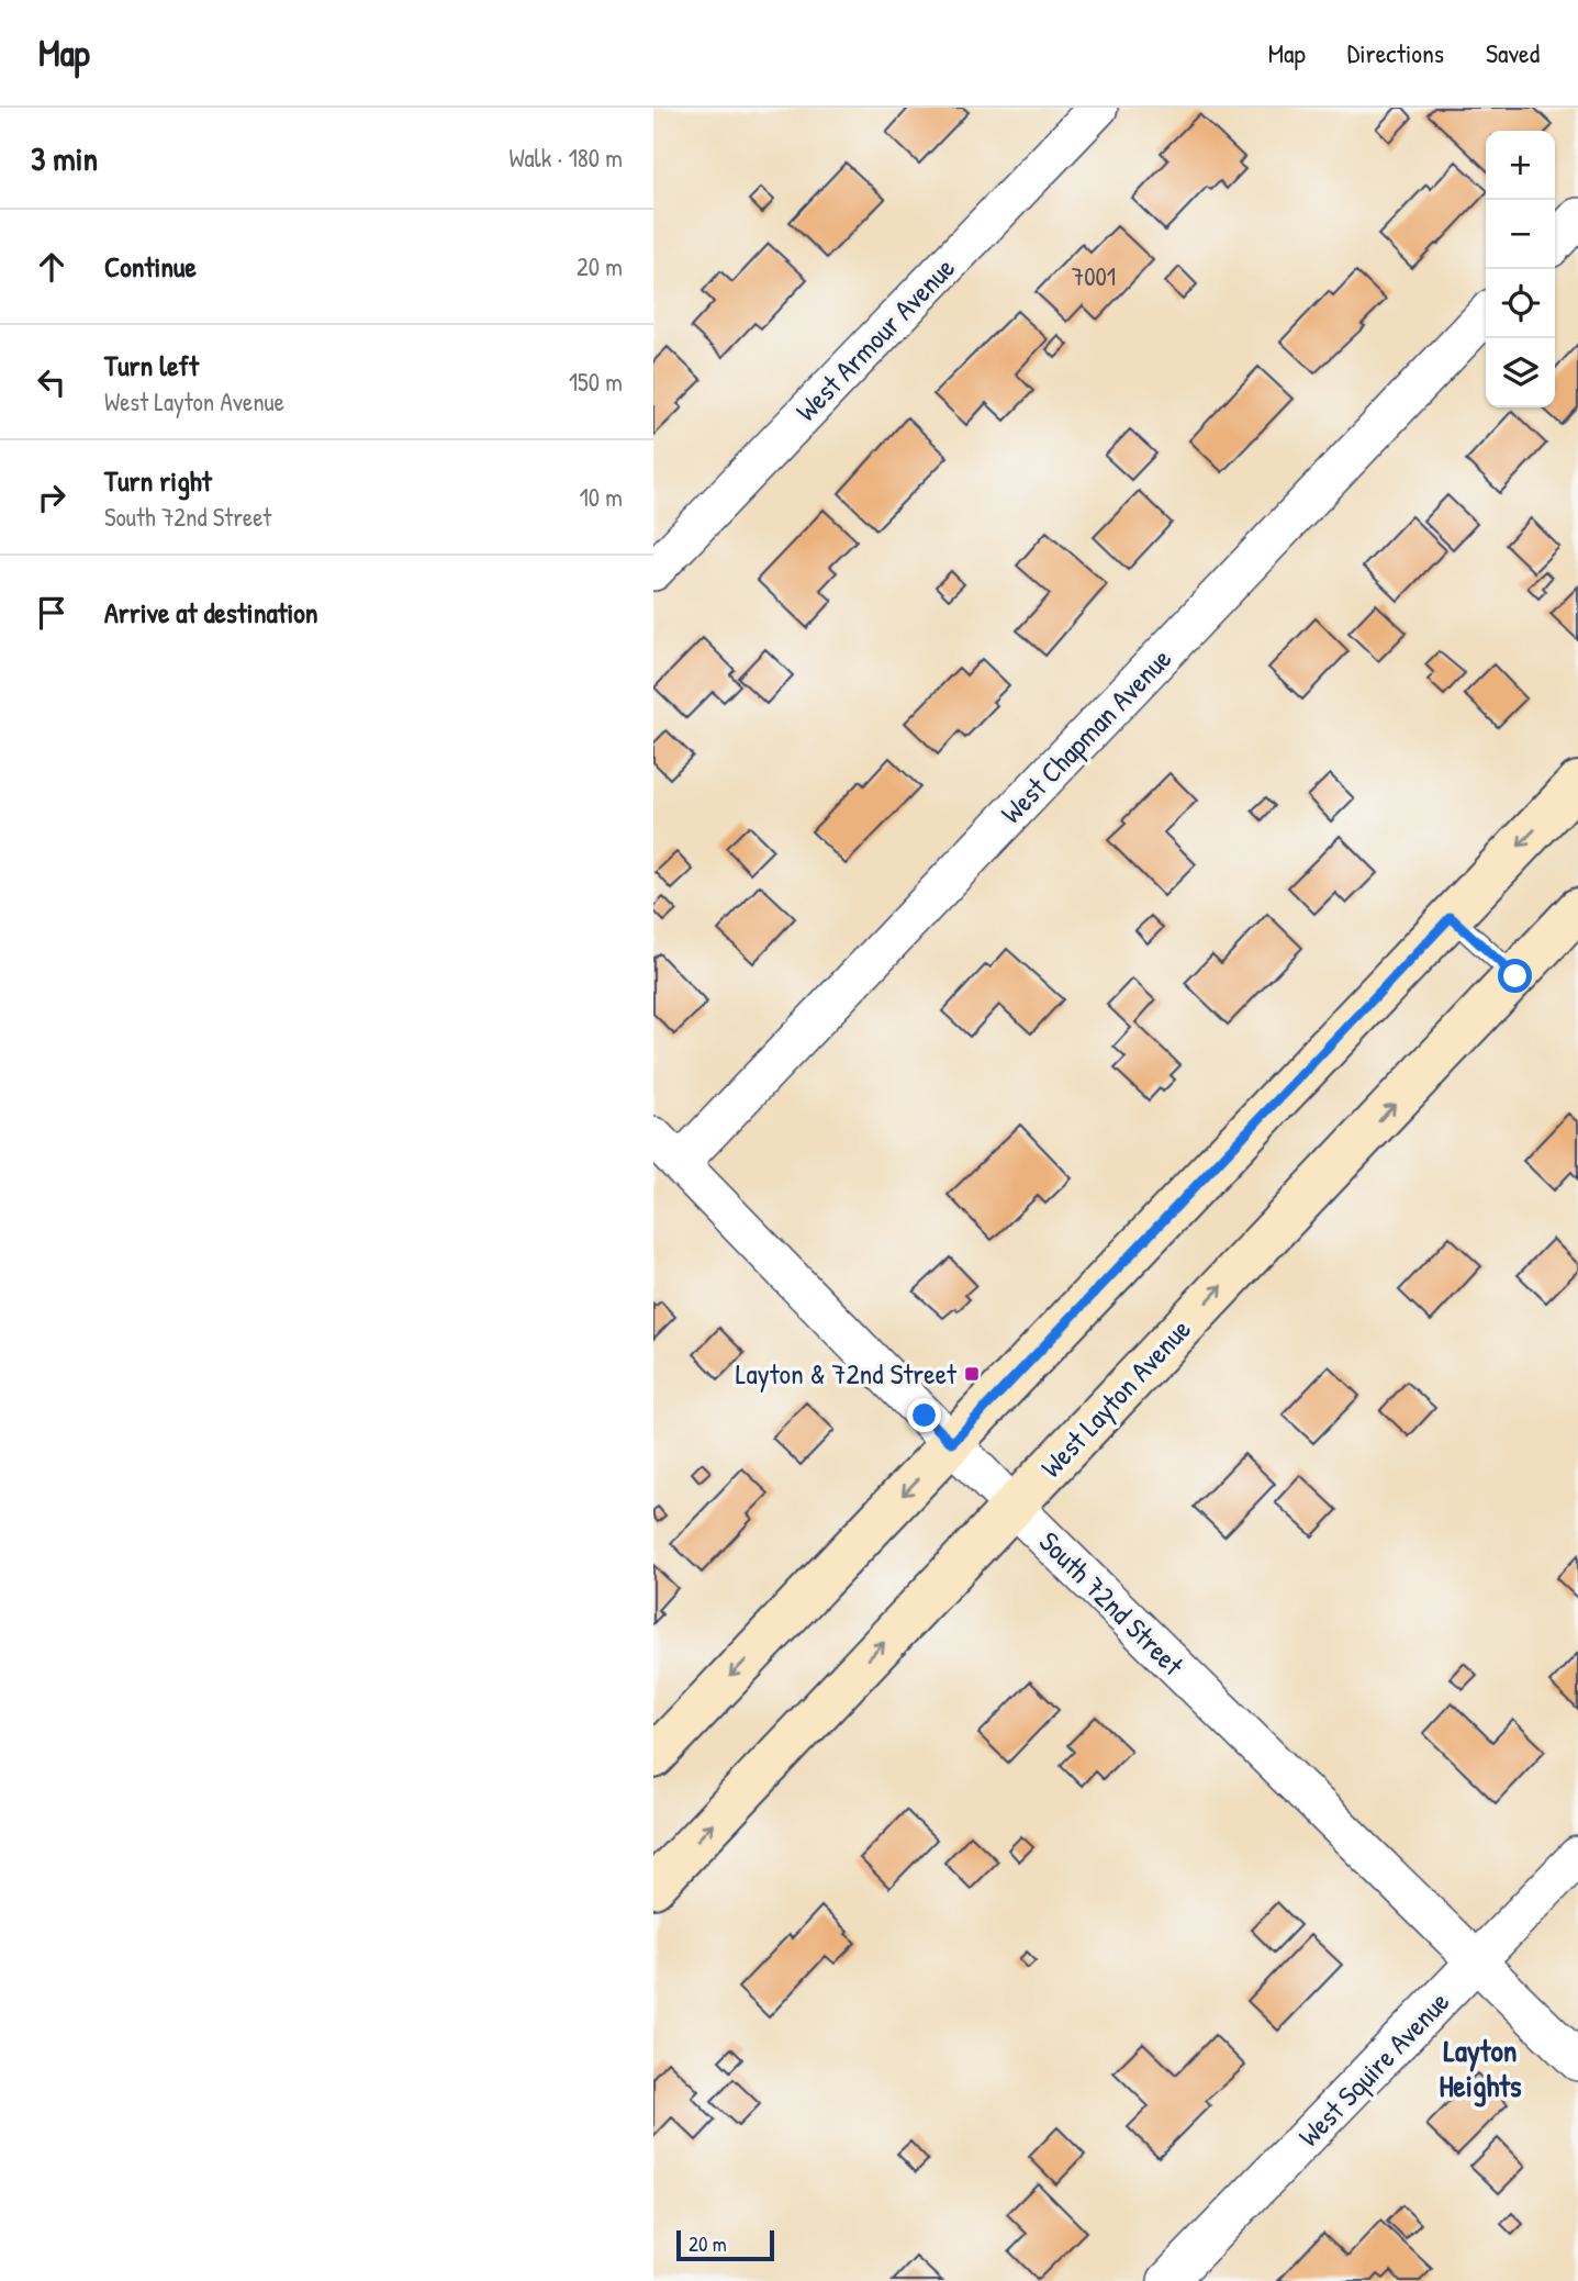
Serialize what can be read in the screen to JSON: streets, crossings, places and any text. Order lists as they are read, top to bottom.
{
  "streets": {
    "main road": ["West Layton Avenue"],
    "street": [
      "West Armour Avenue",
      "West Chapman Avenue",
      "South 72nd Street",
      "West Squire Avenue"
    ]
  },
  "crossings": [
    ["West Chapman Avenue", "South 72nd Street"],
    ["West Layton Avenue", "South 72nd Street"],
    ["South 72nd Street", "West Squire Avenue"]
  ],
  "districts": ["Layton Heights"],
  "places": {
    "transit": ["Layton & 72nd Street"]
  },
  "house_numbers": ["7001"],
  "scale_bar": "20 m",
  "page": {
    "header": "Map",
    "nav": ["Map", "Directions", "Saved"],
    "heading": ["3 min", "Walk · 180 m"],
    "map_buttons": ["+", "−"],
    "list": [
      ["Continue", "20 m"],
      ["Turn left", "West Layton Avenue", "150 m"],
      ["Turn right", "South 72nd Street", "10 m"],
      "Arrive at destination"
    ],
    "scale": "20 m"
  }
}
